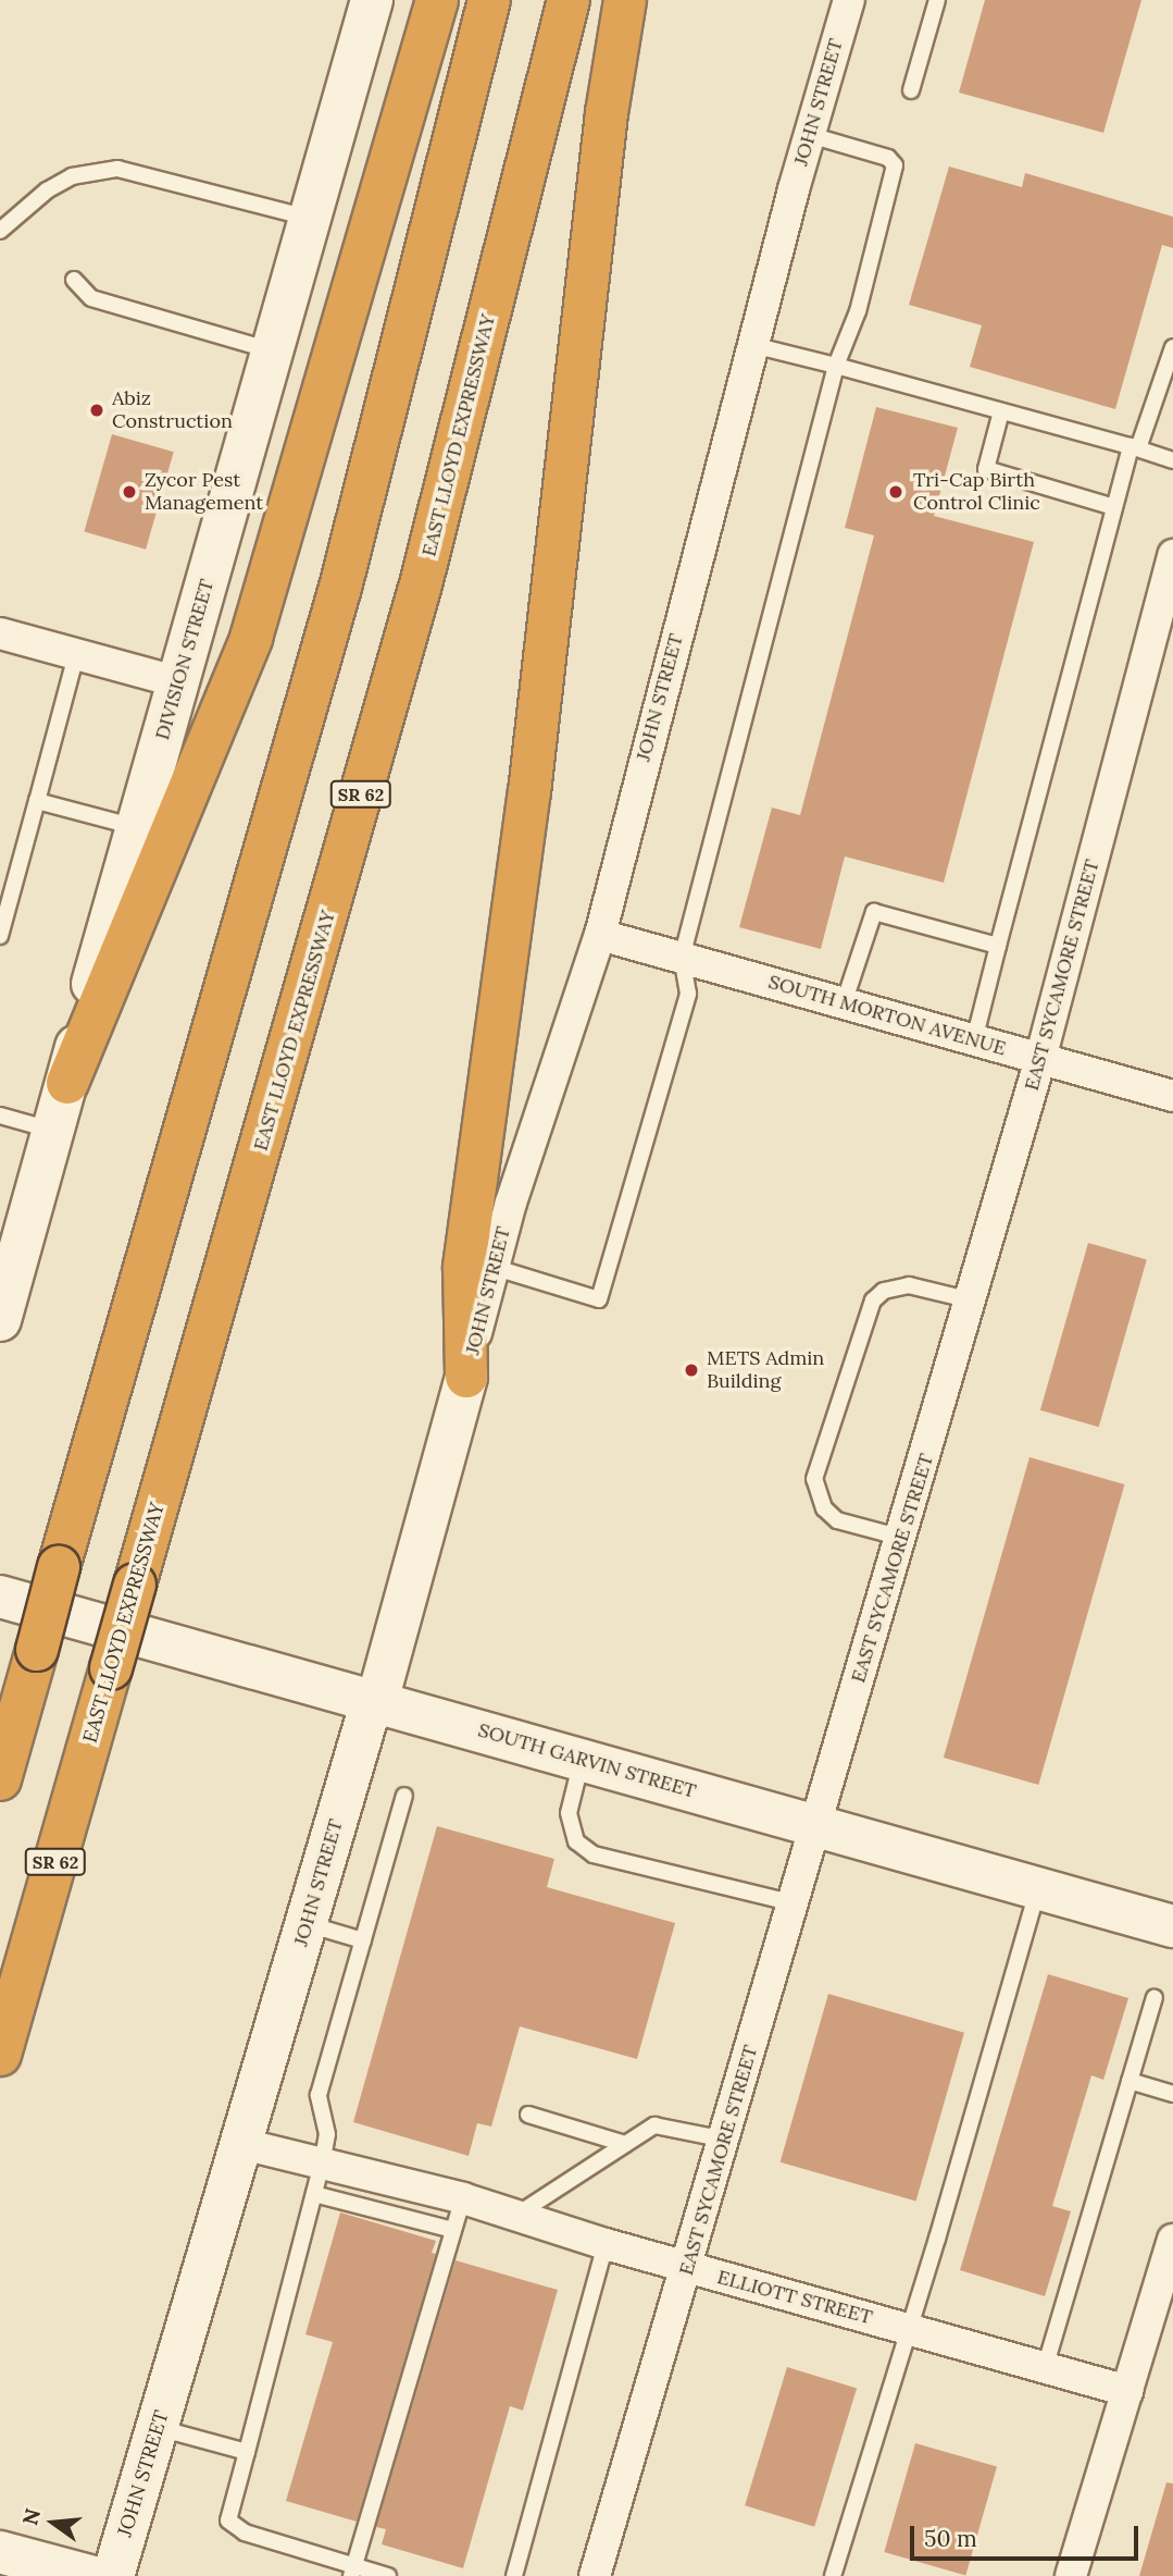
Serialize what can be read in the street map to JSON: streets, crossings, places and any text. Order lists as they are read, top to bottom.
{
  "streets": {
    "highway": ["EAST LLOYD EXPRESSWAY", "SR 62"],
    "main road": ["JOHN STREET", "DIVISION STREET", "SOUTH GARVIN STREET"],
    "street": ["EAST SYCAMORE STREET", "SOUTH MORTON AVENUE", "ELLIOTT STREET"]
  },
  "crossings": [
    ["JOHN STREET", "SOUTH MORTON AVENUE"],
    ["JOHN STREET", "SOUTH GARVIN STREET"],
    ["JOHN STREET", "ELLIOTT STREET"],
    ["EAST SYCAMORE STREET", "SOUTH MORTON AVENUE"],
    ["EAST SYCAMORE STREET", "SOUTH GARVIN STREET"],
    ["EAST SYCAMORE STREET", "ELLIOTT STREET"]
  ],
  "places": [
    "Abiz Construction",
    "Zycor Pest Management",
    "Tri-Cap Birth Control Clinic",
    "METS Admin Building"
  ],
  "scale_bar": "50 m",
  "north": "left"
}
